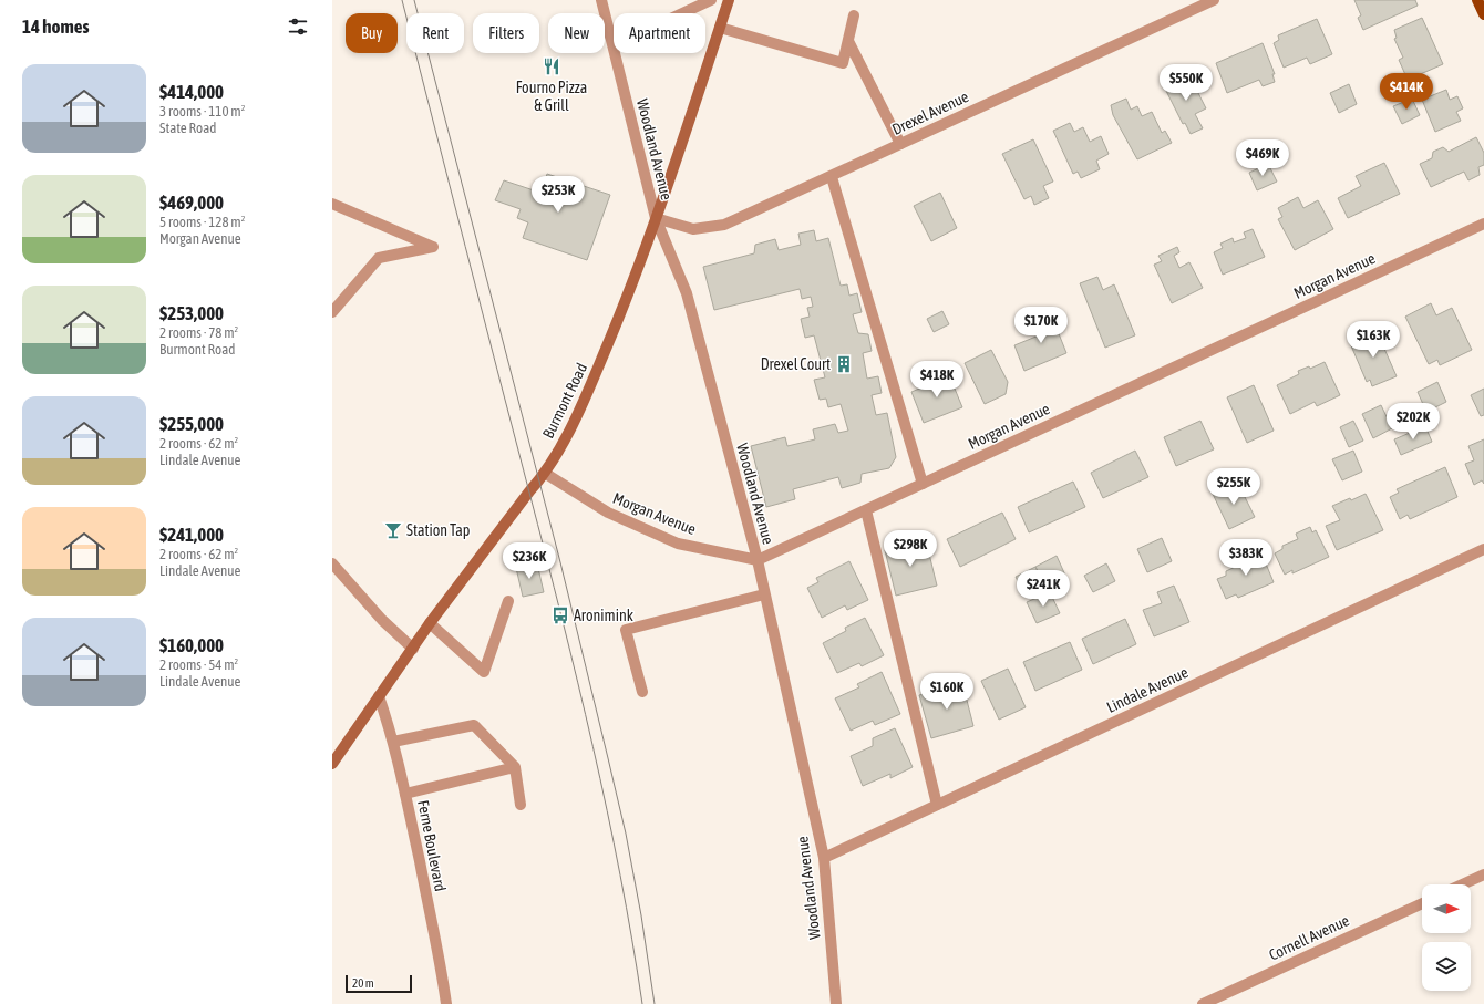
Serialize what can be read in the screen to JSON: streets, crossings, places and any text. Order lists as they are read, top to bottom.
{
  "streets": {
    "street": [
      "Drexel Avenue",
      "Woodland Avenue",
      "Morgan Avenue",
      "Burmont Road",
      "Lindale Avenue",
      "Ferne Boulevard",
      "Cornell Avenue"
    ]
  },
  "crossings": [
    ["Drexel Avenue", "Woodland Avenue"],
    ["Drexel Avenue", "Burmont Road"],
    ["Woodland Avenue", "Morgan Avenue"],
    ["Woodland Avenue", "Burmont Road"],
    ["Woodland Avenue", "Lindale Avenue"],
    ["Morgan Avenue", "Burmont Road"],
    ["Burmont Road", "Ferne Boulevard"]
  ],
  "places": {
    "restaurant": ["Fourno Pizza & Grill"],
    "building": ["Drexel Court"],
    "bar": ["Station Tap"],
    "bus stop": ["Aronimink"]
  },
  "scale_bar": "20 m",
  "north": "right",
  "page": {
    "heading": "14 homes",
    "chip": [
      "Buy",
      "Rent",
      "Filters",
      "New",
      "Apartment"
    ],
    "list": [
      {
        "name": "$414,000",
        "note": "3 rooms · 110 m² · State Road"
      },
      {
        "name": "$469,000",
        "note": "5 rooms · 128 m² · Morgan Avenue"
      },
      {
        "name": "$253,000",
        "note": "2 rooms · 78 m² · Burmont Road"
      },
      {
        "name": "$255,000",
        "note": "2 rooms · 62 m² · Lindale Avenue"
      },
      {
        "name": "$241,000",
        "note": "2 rooms · 62 m² · Lindale Avenue"
      },
      {
        "name": "$160,000",
        "note": "2 rooms · 54 m² · Lindale Avenue"
      }
    ],
    "price": [
      "$550K",
      "$414K",
      "$469K",
      "$253K",
      "$170K",
      "$163K",
      "$418K",
      "$202K",
      "$255K",
      "$298K",
      "$383K",
      "$236K",
      "$241K",
      "$160K"
    ],
    "scale": "20 m"
  }
}
